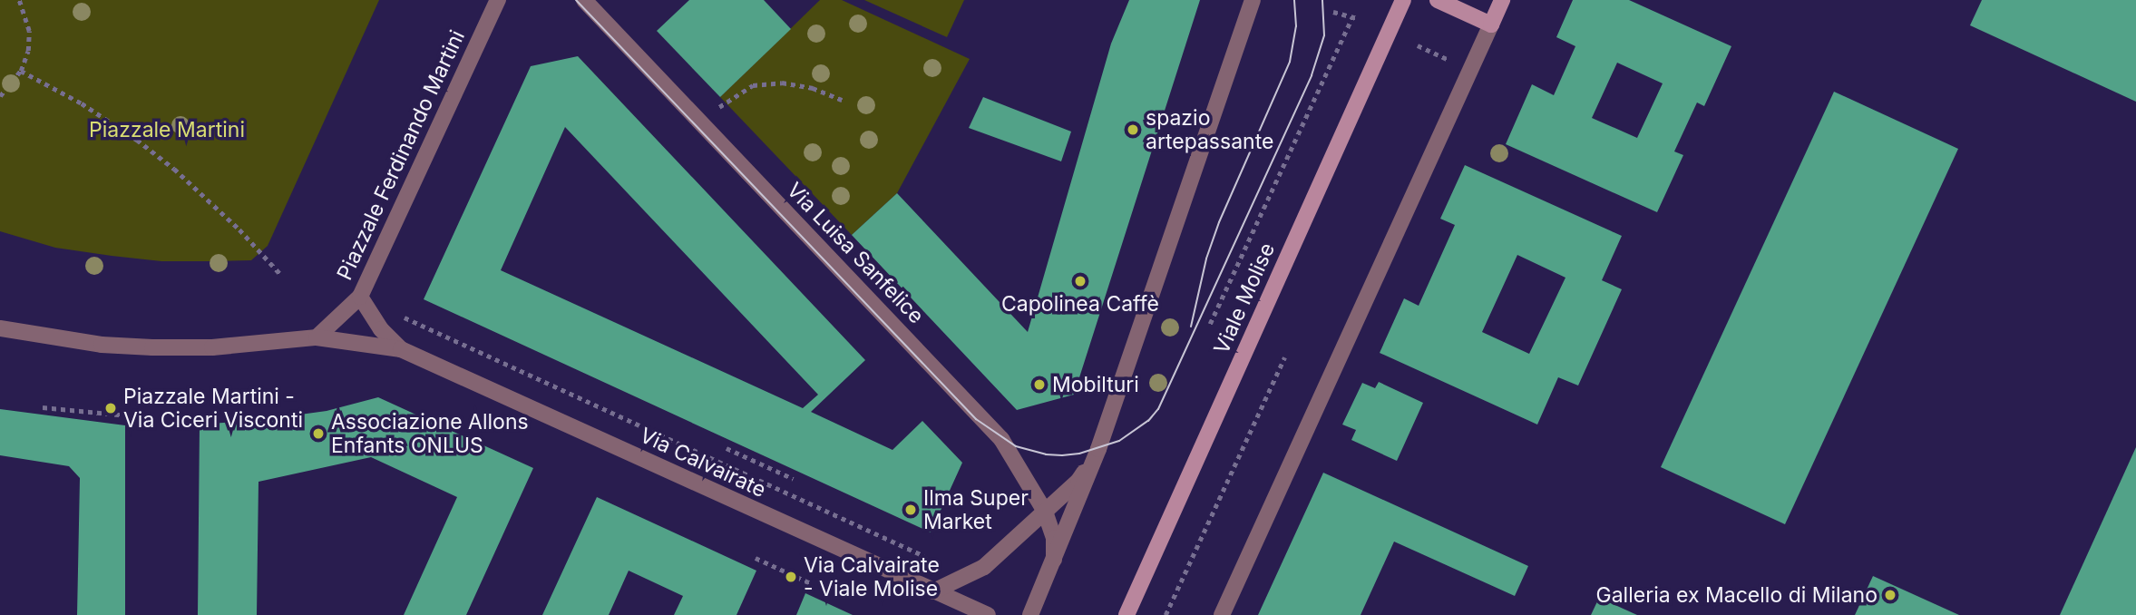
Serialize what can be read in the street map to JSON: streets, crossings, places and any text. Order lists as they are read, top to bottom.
{
  "streets": {
    "main road": ["Viale Molise"],
    "street": ["Piazzale Ferdinando Martini", "Via Luisa Sanfelice", "Via Calvairate"]
  },
  "crossings": [
    ["Piazzale Ferdinando Martini", "Via Calvairate"]
  ],
  "parks": ["Piazzale Martini"],
  "places": [
    "spazio artepassante",
    "Capolinea Caffè",
    "Mobilturi",
    "Piazzale Martini - Via Ciceri Visconti",
    "Associazione Allons Enfants ONLUS",
    "Ilma Super Market",
    "Via Calvairate - Viale Molise",
    "Galleria ex Macello di Milano"
  ]
}
